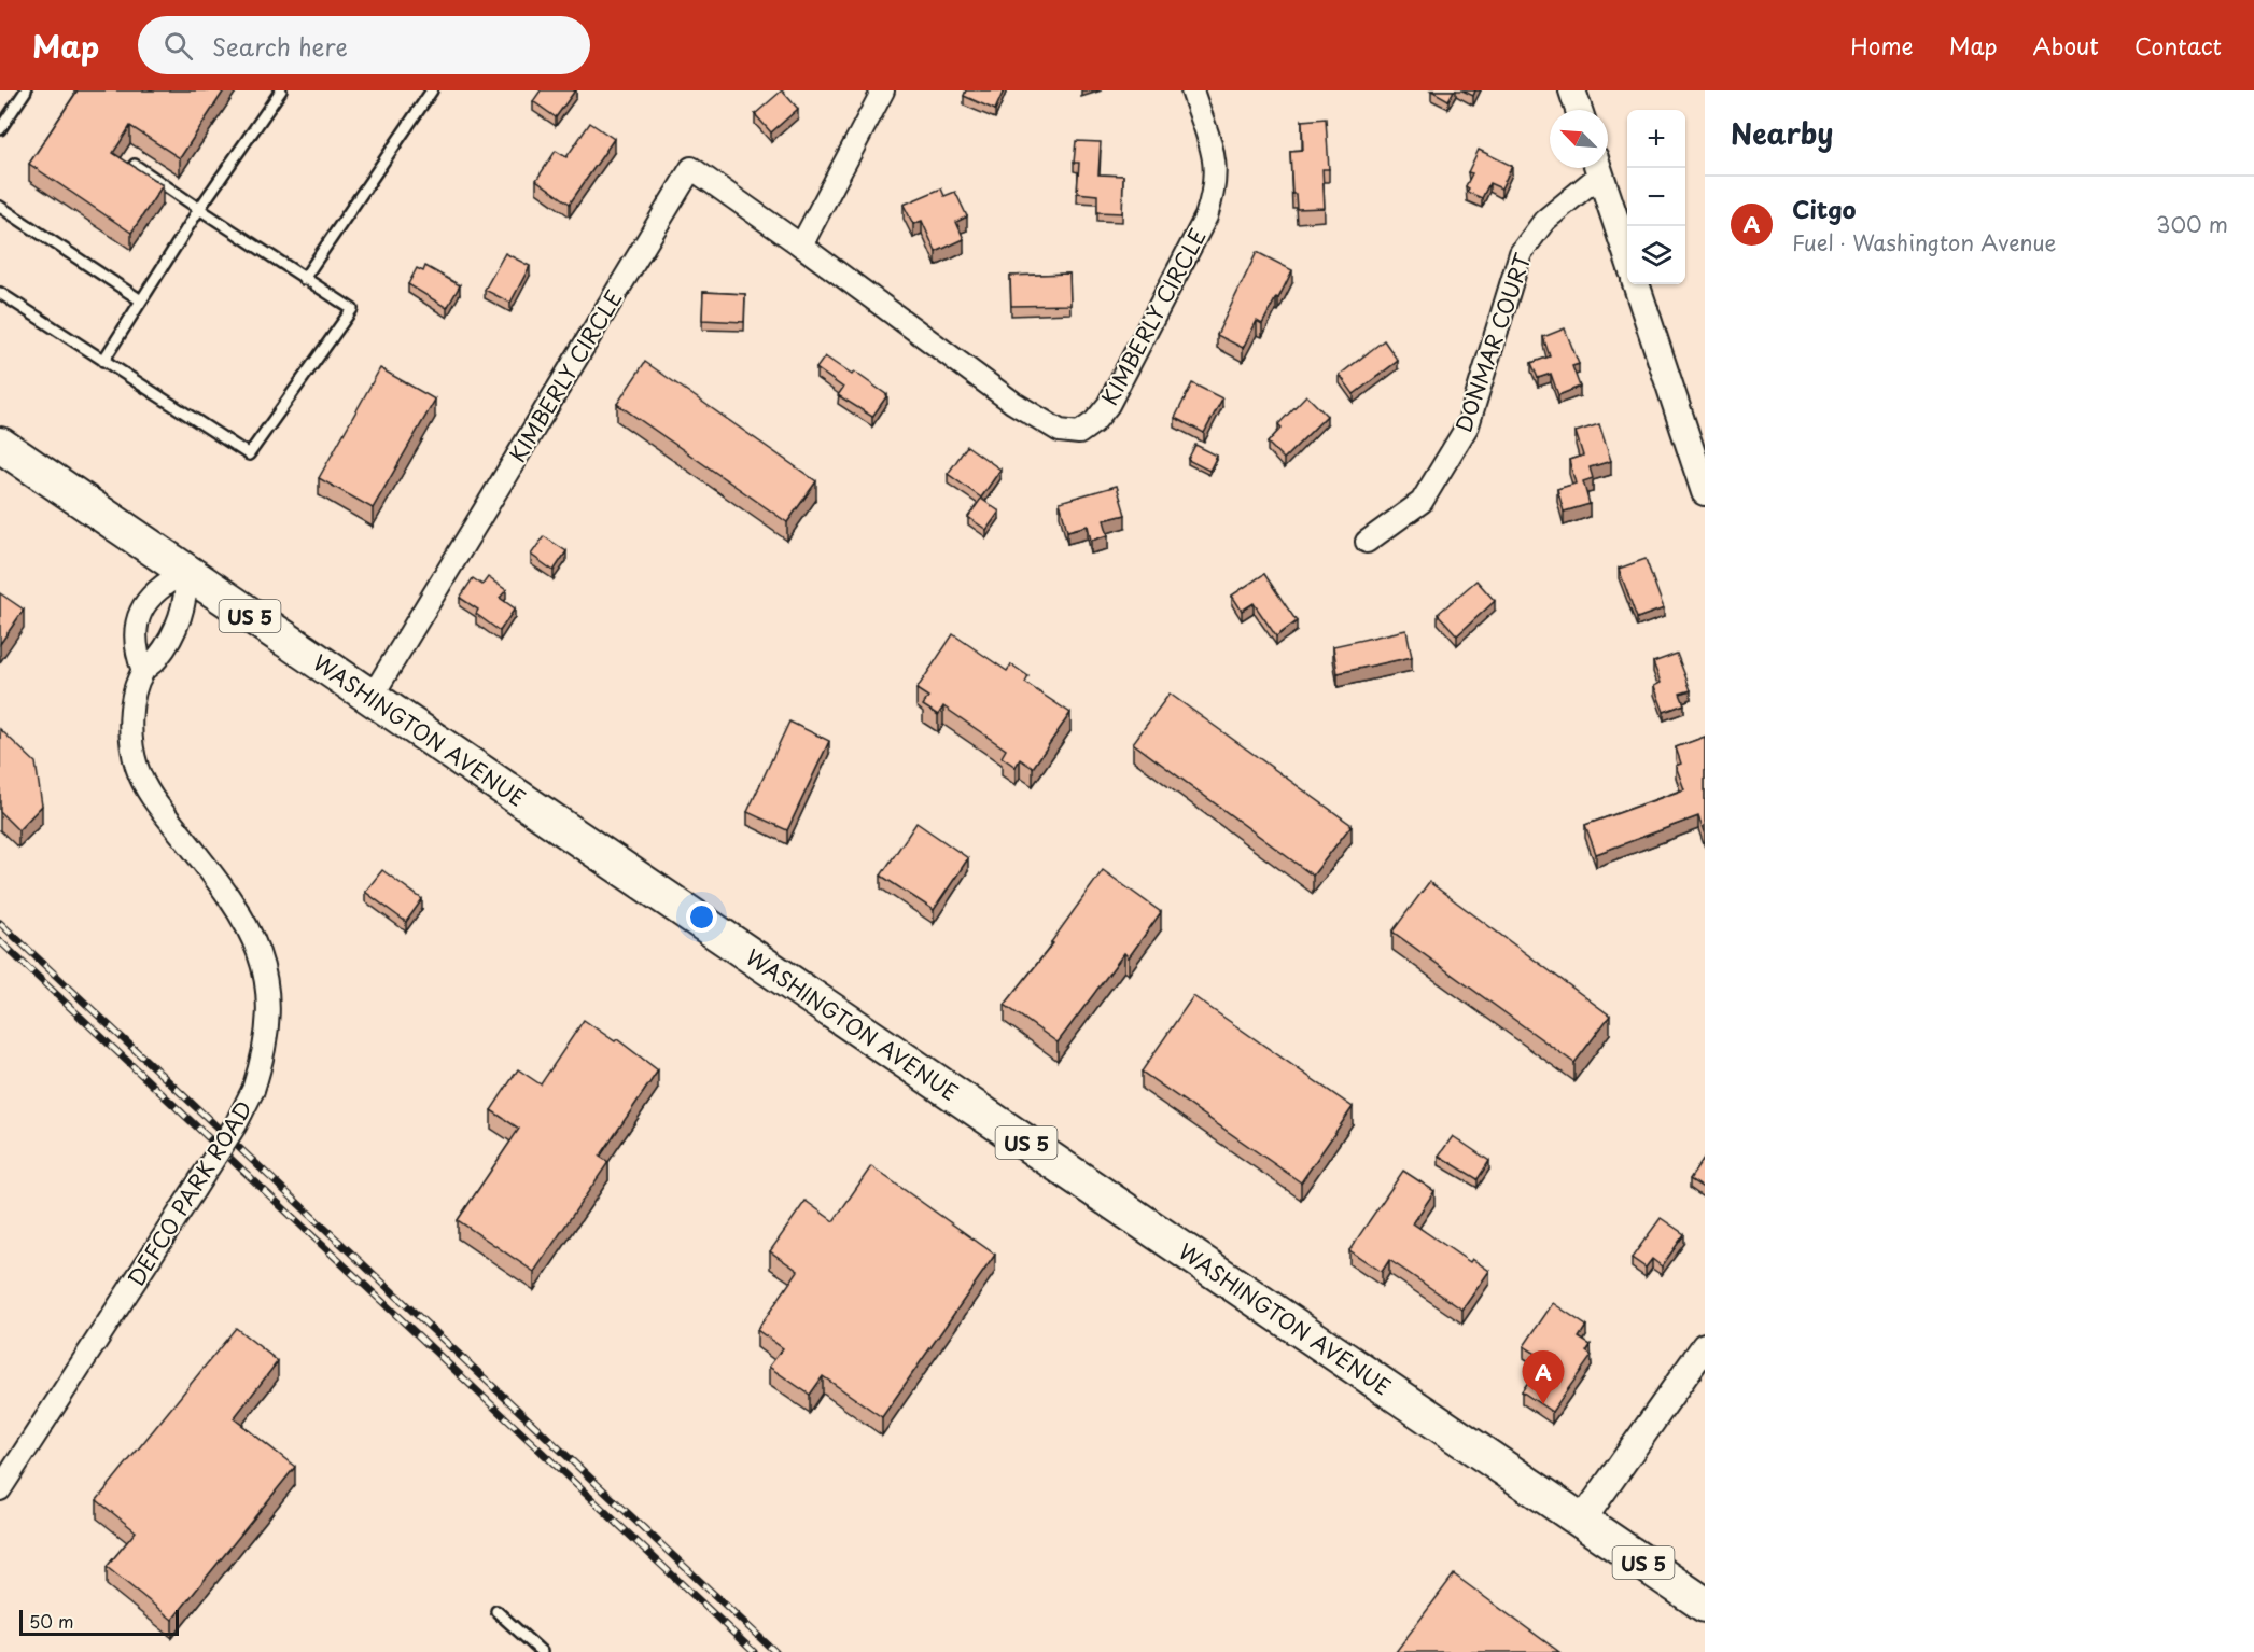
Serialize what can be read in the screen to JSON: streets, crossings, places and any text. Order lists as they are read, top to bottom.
{
  "streets": {
    "main road": ["US 5", "WASHINGTON AVENUE"],
    "street": ["KIMBERLY CIRCLE", "DONMAR COURT", "DEFCO PARK ROAD"]
  },
  "crossings": [
    ["KIMBERLY CIRCLE", "WASHINGTON AVENUE"],
    ["WASHINGTON AVENUE", "DEFCO PARK ROAD"]
  ],
  "scale_bar": "50 m",
  "north": "top left",
  "page": {
    "header": "Map",
    "search": "Search here",
    "nav": [
      "Home",
      "Map",
      "About",
      "Contact"
    ],
    "heading": "Nearby",
    "map_buttons": ["+", "−"],
    "list": [
      {
        "mark": "A",
        "name": "Citgo",
        "note": "Fuel · Washington Avenue",
        "value": "300 m"
      }
    ],
    "pins": "A",
    "scale": "50 m"
  }
}
